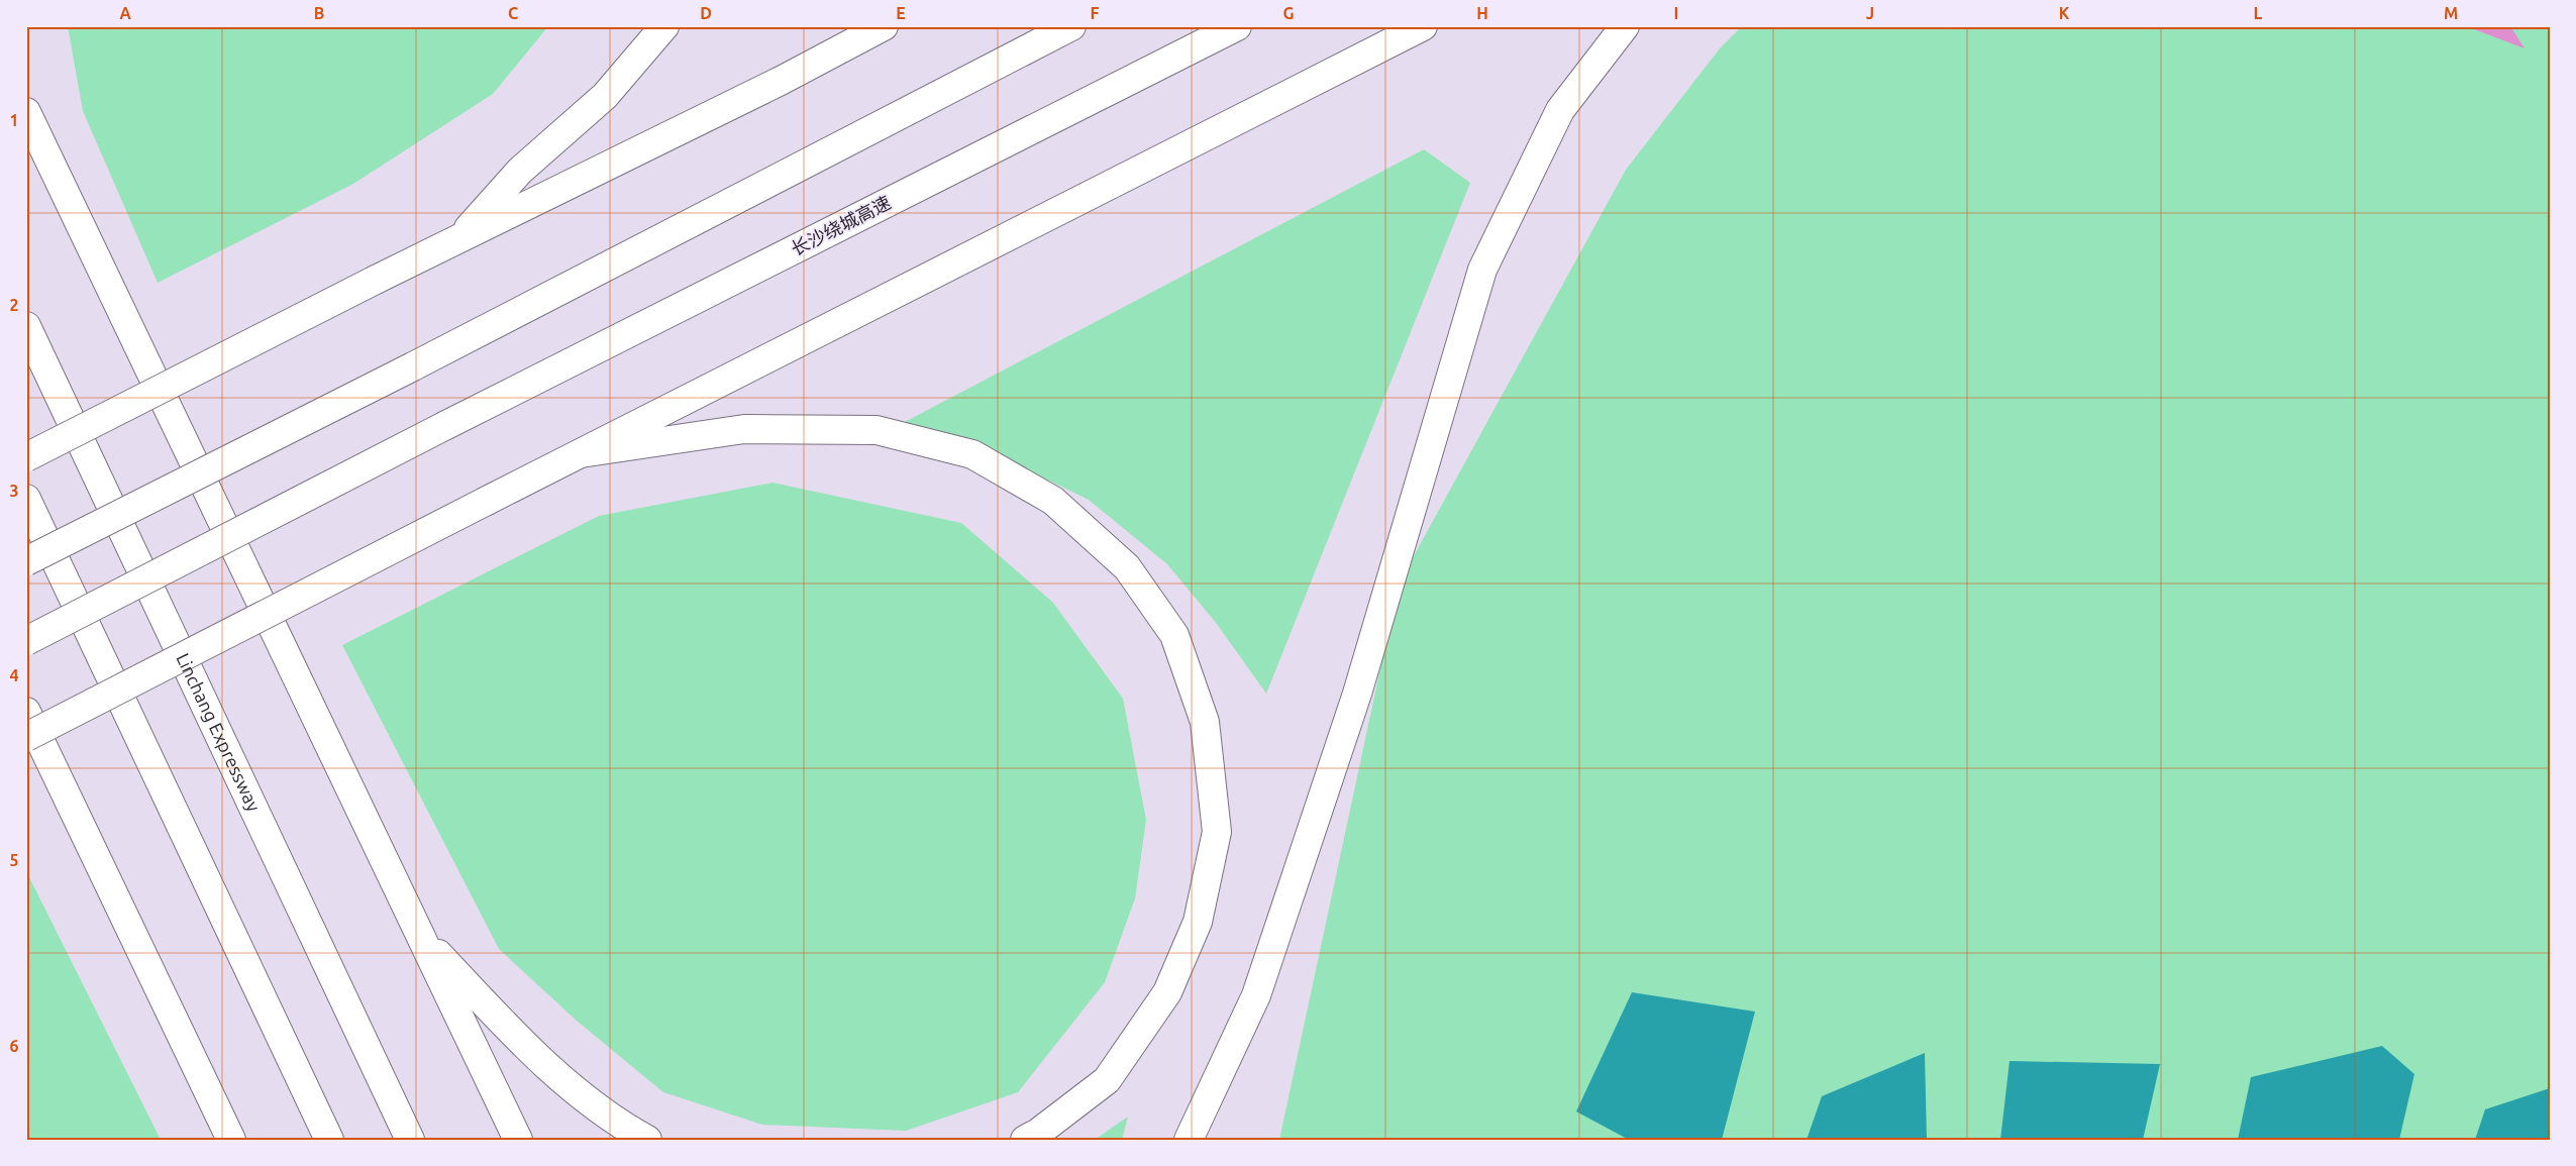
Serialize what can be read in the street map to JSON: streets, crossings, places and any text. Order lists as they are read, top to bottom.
{
  "streets": {
    "highway": ["长沙绕城高速", "Linchang Expressway"]
  },
  "grid": {
    "columns": [
      "A",
      "B",
      "C",
      "D",
      "E",
      "F",
      "G",
      "H",
      "I",
      "J",
      "K",
      "L",
      "M"
    ],
    "rows": [
      "1",
      "2",
      "3",
      "4",
      "5",
      "6"
    ]
  }
}
